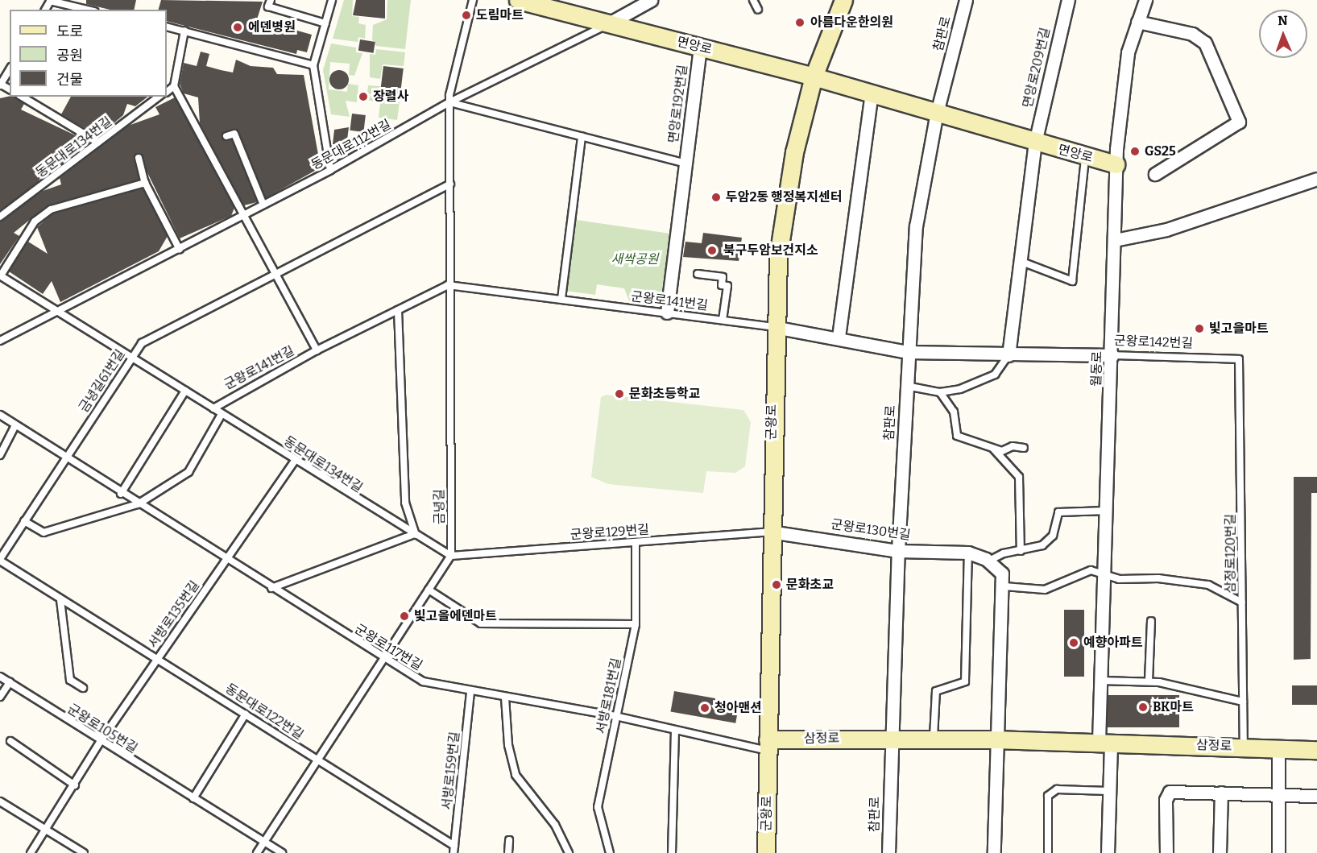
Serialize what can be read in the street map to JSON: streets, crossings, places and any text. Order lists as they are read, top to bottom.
{
  "streets": {
    "main road": ["면앙로", "군왕로", "삼정로"],
    "street": [
      "참판로",
      "면앙로209번길",
      "면앙로192번길",
      "군왕로142번길",
      "월동로",
      "군왕로130번길"
    ],
    "lane": [
      "동문대로112번길",
      "동문대로134번길",
      "군왕로141번길",
      "금녕길61번길",
      "금녕길",
      "군왕로129번길",
      "삼정로120번길",
      "서방로135번길",
      "군왕로117번길",
      "서방로181번길",
      "동문대로122번길",
      "군왕로105번길",
      "서방로159번길"
    ]
  },
  "crossings": [
    ["참판로", "면앙로"],
    ["참판로", "군왕로142번길"],
    ["참판로", "군왕로130번길"],
    ["참판로", "삼정로"],
    ["면앙로", "면앙로209번길"],
    ["면앙로", "면앙로192번길"],
    ["면앙로", "동문대로112번길"],
    ["면앙로", "월동로"],
    ["면앙로", "군왕로"],
    ["면앙로192번길", "군왕로141번길"],
    ["동문대로112번길", "동문대로134번길"],
    ["동문대로112번길", "금녕길"],
    ["동문대로134번길", "군왕로141번길"],
    ["동문대로134번길", "금녕길61번길"],
    ["동문대로134번길", "금녕길"],
    ["동문대로134번길", "군왕로129번길"],
    ["동문대로134번길", "서방로135번길"],
    ["군왕로141번길", "군왕로142번길"],
    ["군왕로141번길", "군왕로"],
    ["군왕로141번길", "금녕길"],
    ["군왕로142번길", "월동로"],
    ["군왕로142번길", "군왕로"],
    ["군왕로142번길", "삼정로120번길"],
    ["월동로", "삼정로"],
    ["금녕길61번길", "금녕길"],
    ["금녕길61번길", "군왕로117번길"],
    ["금녕길61번길", "동문대로122번길"],
    ["군왕로", "군왕로130번길"],
    ["군왕로", "군왕로129번길"],
    ["군왕로", "군왕로117번길"],
    ["군왕로", "삼정로"],
    ["금녕길", "군왕로129번길"],
    ["군왕로130번길", "군왕로129번길"],
    ["군왕로129번길", "서방로181번길"],
    ["삼정로120번길", "삼정로"],
    ["서방로135번길", "군왕로117번길"],
    ["서방로135번길", "동문대로122번길"],
    ["서방로135번길", "군왕로105번길"],
    ["군왕로117번길", "서방로181번길"],
    ["군왕로117번길", "삼정로"],
    ["군왕로117번길", "서방로159번길"],
    ["동문대로122번길", "서방로159번길"]
  ],
  "parks": ["새싹공원"],
  "places": [
    "도림마트",
    "아름다운한의원",
    "에덴병원",
    "장렬사",
    "GS25",
    "두암2동 행정복지센터",
    "북구두암보건지소",
    "빛고을마트",
    "문화초등학교",
    "문화초교",
    "빛고을에덴마트",
    "예향아파트",
    "BK마트",
    "청아맨션"
  ],
  "legend": ["도로", "공원", "건물"],
  "north": "top"
}
